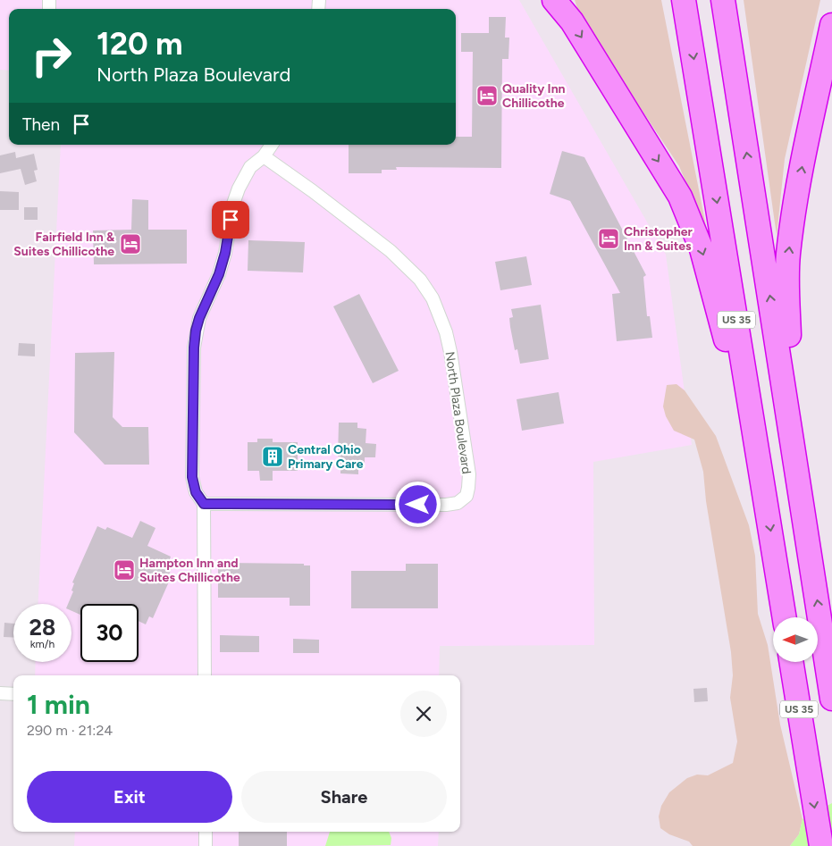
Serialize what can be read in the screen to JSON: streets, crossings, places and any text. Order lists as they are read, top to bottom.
{
  "streets": {
    "highway": ["US 35"],
    "street": ["North Plaza Boulevard"]
  },
  "places": {
    "hotel": [
      "Quality Inn Chillicothe",
      "Christopher Inn & Suites",
      "Fairfield Inn & Suites Chillicothe",
      "Hampton Inn and Suites Chillicothe"
    ],
    "building": ["Central Ohio Primary Care"]
  },
  "north": "left",
  "page": {
    "turn": ["120 m", "North Plaza Boulevard"],
    "then": "Then",
    "speed": "28 km/h",
    "limit": "30",
    "heading": ["1 min", "290 m · 21:24"],
    "buttons": ["Exit", "Share"]
  }
}
